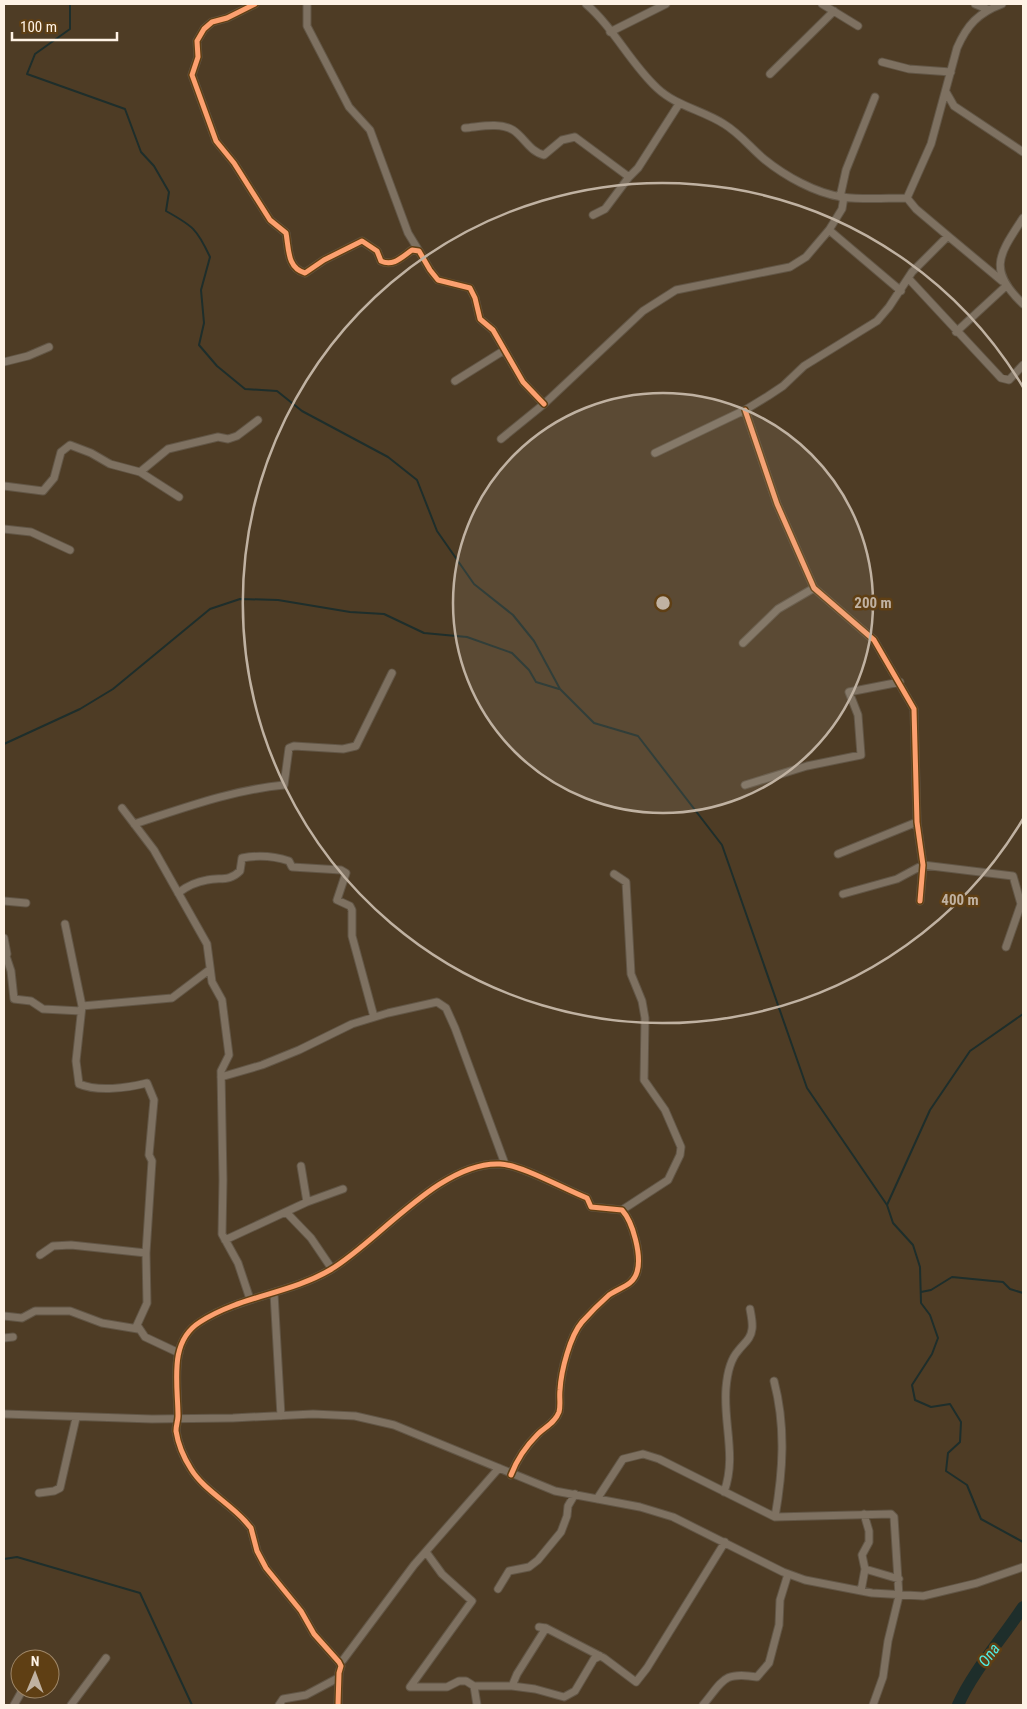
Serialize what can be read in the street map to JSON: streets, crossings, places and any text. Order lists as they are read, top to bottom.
{
  "water": ["Ona"],
  "scale_bar": "100 m",
  "north": "top",
  "rings": ["200 m", "400 m"]
}
